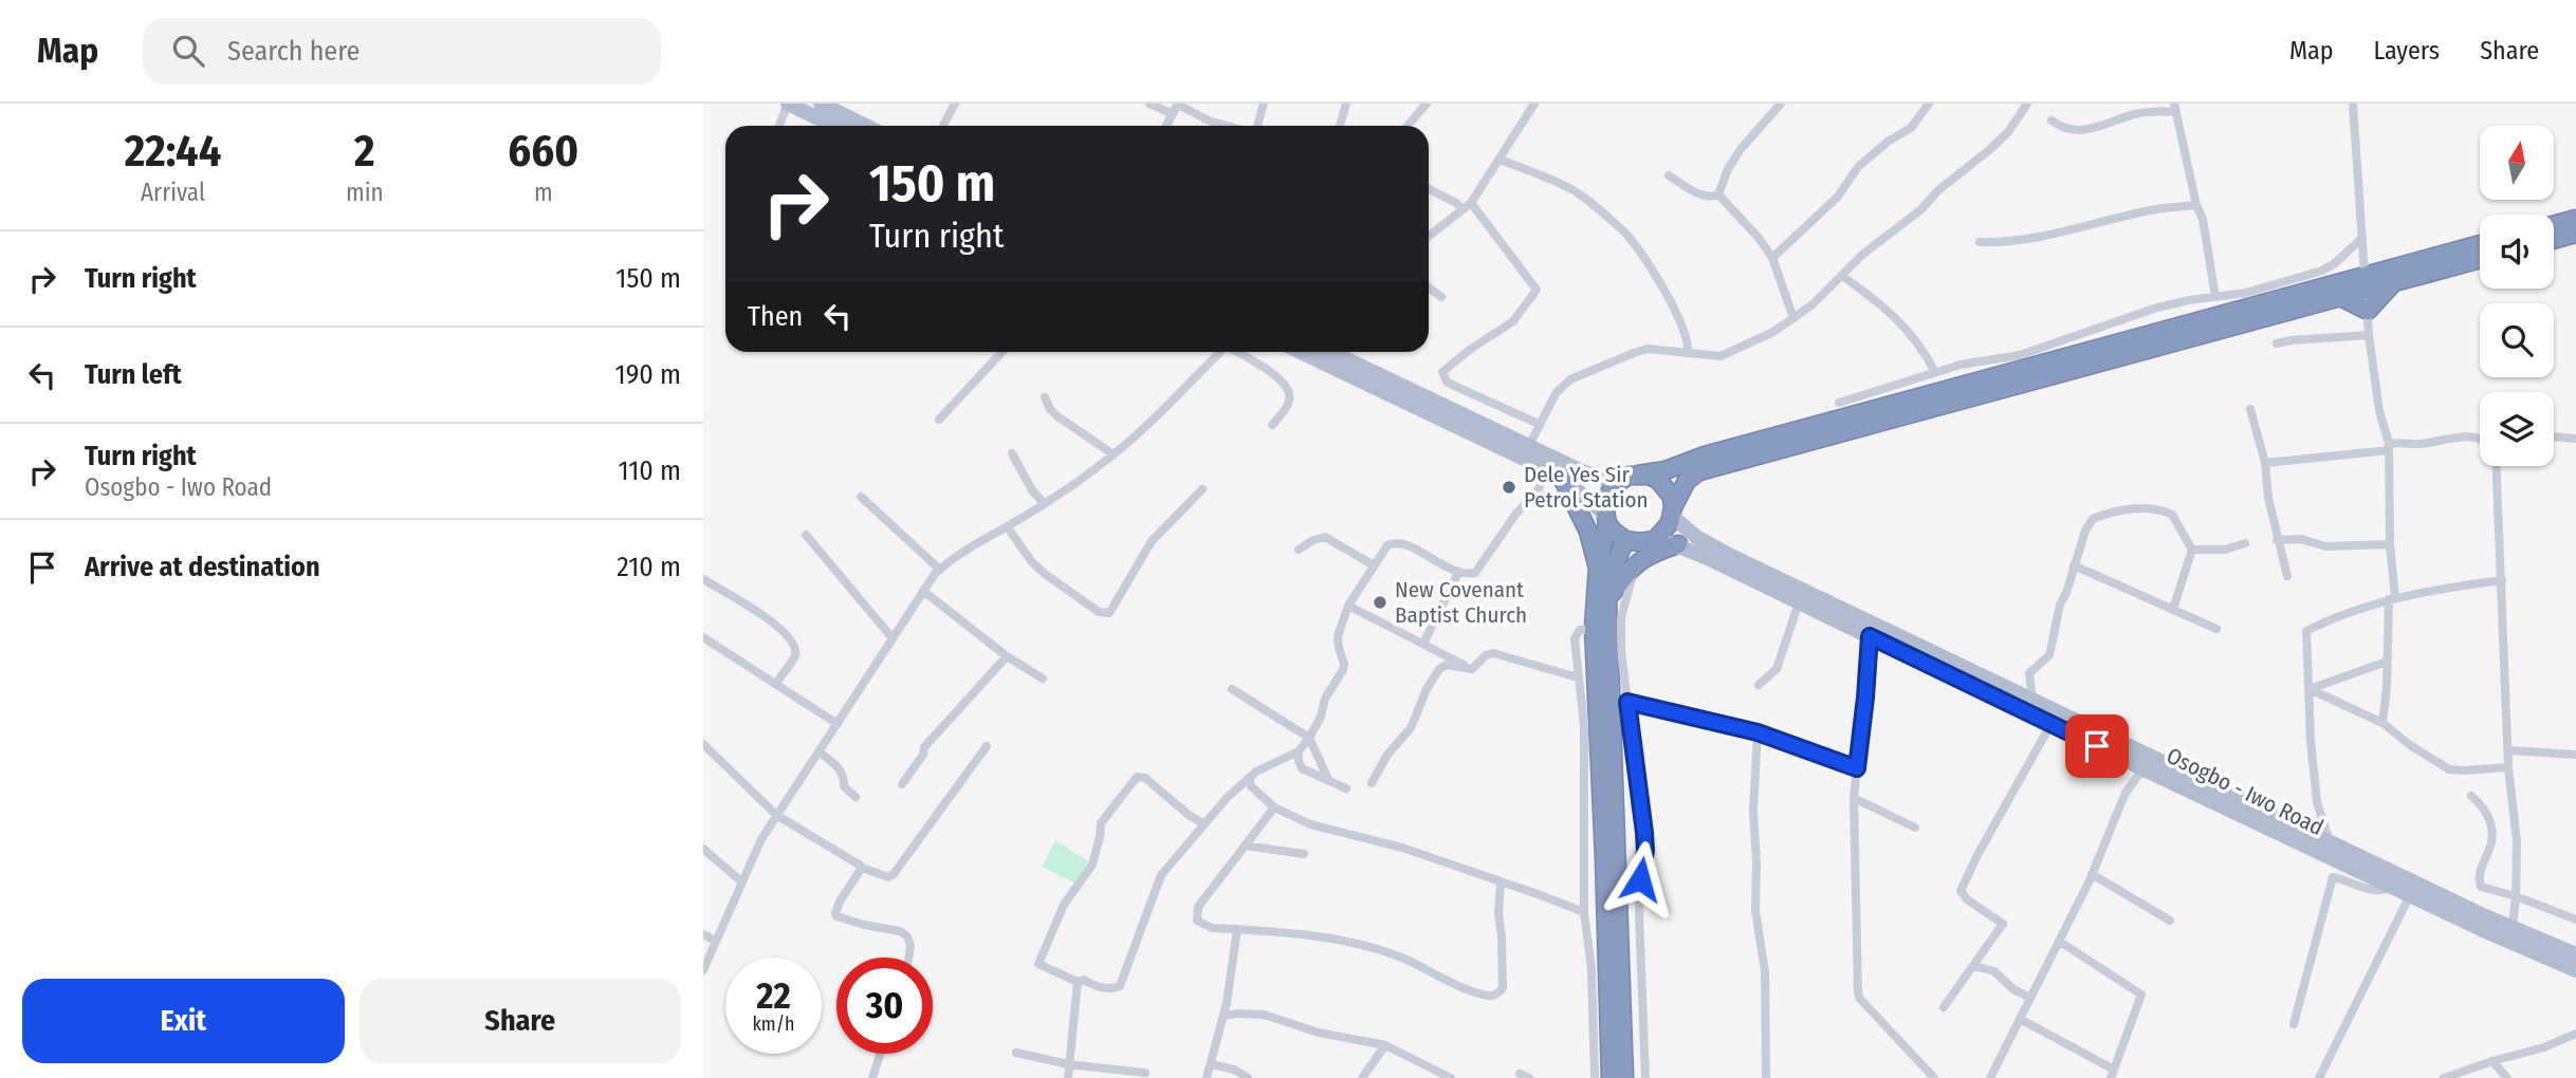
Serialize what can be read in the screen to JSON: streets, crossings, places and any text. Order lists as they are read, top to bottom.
{
  "streets": {
    "main road": ["Osogbo - Iwo Road"]
  },
  "places": ["Dele Yes Sir Petrol Station", "New Covenant Baptist Church"],
  "north": "top",
  "page": {
    "header": "Map",
    "search": "Search here",
    "nav": ["Map", "Layers", "Share"],
    "eta": [
      "22:44",
      "Arrival",
      "2",
      "min",
      "660",
      "m"
    ],
    "turn": ["150 m", "Turn right"],
    "list": [
      {
        "name": "Turn right",
        "value": "150 m"
      },
      {
        "name": "Turn left",
        "value": "190 m"
      },
      {
        "name": "Turn right",
        "note": "Osogbo - Iwo Road",
        "value": "110 m"
      },
      {
        "name": "Arrive at destination",
        "value": "210 m"
      }
    ],
    "then": "Then",
    "speed": "22 km/h",
    "limit": "30",
    "buttons": ["Exit", "Share"]
  }
}
